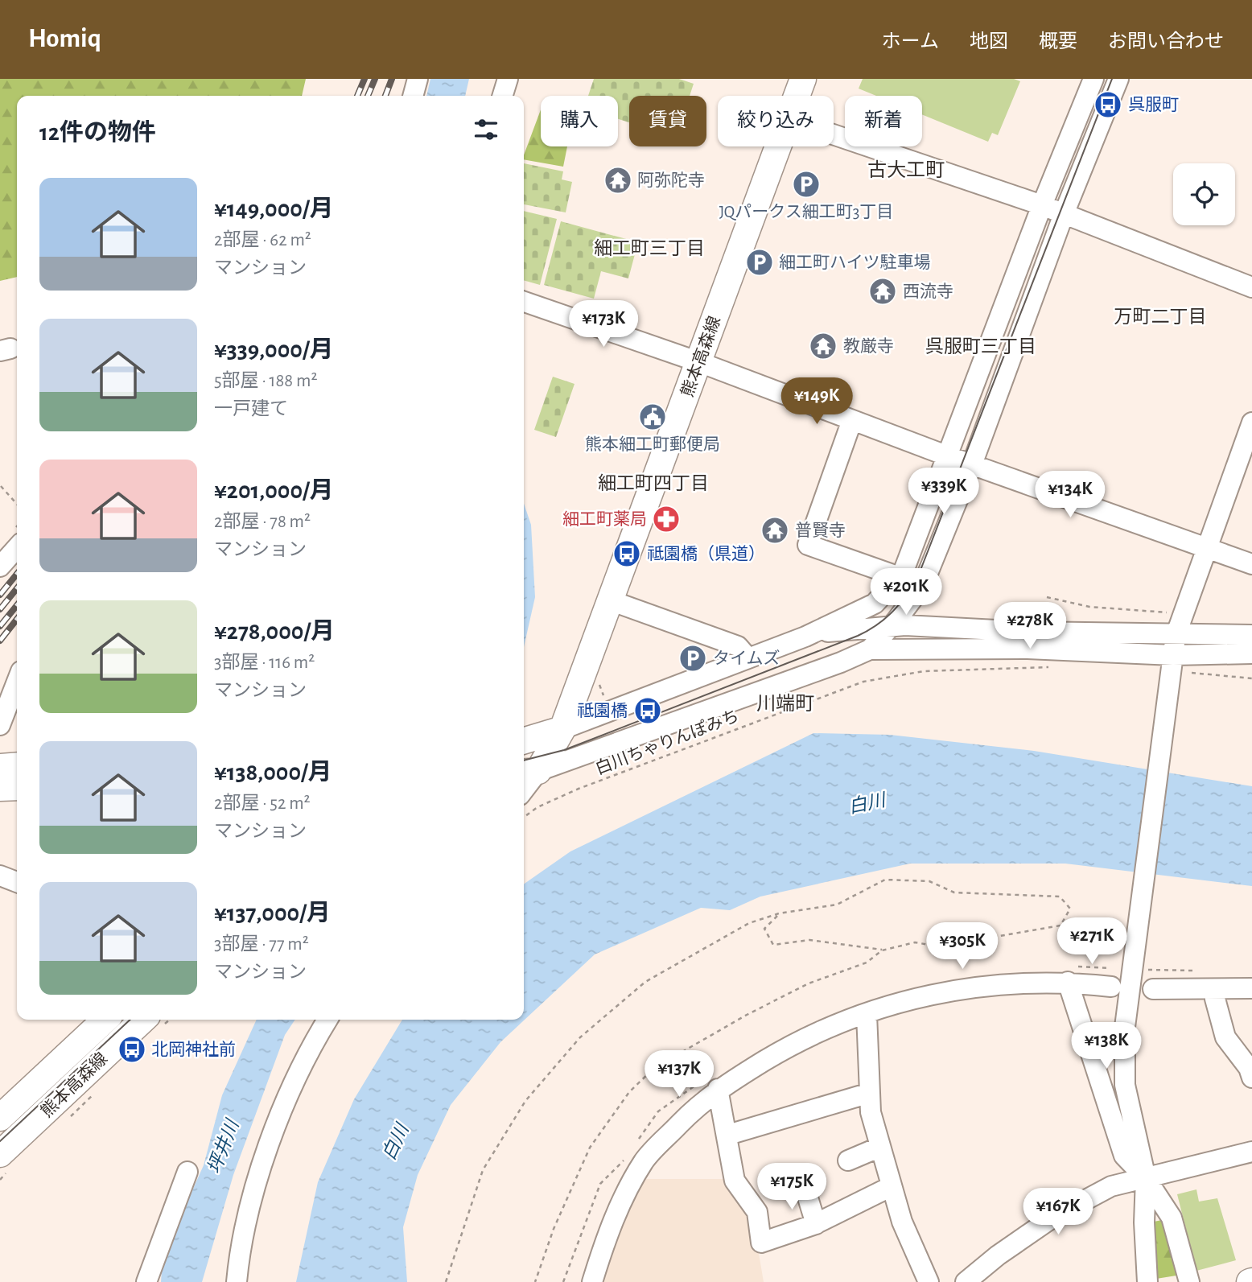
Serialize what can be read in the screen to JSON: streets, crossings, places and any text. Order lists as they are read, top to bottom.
{
  "streets": {
    "main road": ["熊本高森線"],
    "path": ["白川ちゃりんぽみち"]
  },
  "districts": [
    "古大工町",
    "細工町三丁目",
    "万町二丁目",
    "呉服町三丁目",
    "細工町四丁目",
    "川端町"
  ],
  "water": ["白川", "坪井川"],
  "places": {
    "bus stop": [
      "呉服町",
      "祗園橋（県道）",
      "祗園橋",
      "北岡神社前"
    ],
    "temple": [
      "阿弥陀寺",
      "西流寺",
      "教厳寺",
      "普賢寺"
    ],
    "parking": ["JQパークス細工町3丁目", "細工町ハイツ駐車場", "タイムズ"],
    "public building": ["熊本細工町郵便局"],
    "pharmacy": ["細工町薬局"]
  },
  "page": {
    "header": "Homiq",
    "nav": [
      "ホーム",
      "地図",
      "概要",
      "お問い合わせ"
    ],
    "chip": [
      "購入",
      "賃貸",
      "絞り込み",
      "新着"
    ],
    "heading": "12件の物件",
    "list": [
      {
        "name": "¥149,000/月",
        "note": "2部屋 · 62 m² · マンション"
      },
      {
        "name": "¥339,000/月",
        "note": "5部屋 · 188 m² · 一戸建て"
      },
      {
        "name": "¥201,000/月",
        "note": "2部屋 · 78 m² · マンション"
      },
      {
        "name": "¥278,000/月",
        "note": "3部屋 · 116 m² · マンション"
      },
      {
        "name": "¥138,000/月",
        "note": "2部屋 · 52 m² · マンション"
      },
      {
        "name": "¥137,000/月",
        "note": "3部屋 · 77 m² · マンション"
      }
    ],
    "price": [
      "¥173K",
      "¥149K",
      "¥339K",
      "¥134K",
      "¥201K",
      "¥278K",
      "¥271K",
      "¥305K",
      "¥138K",
      "¥137K",
      "¥175K",
      "¥167K"
    ]
  }
}
